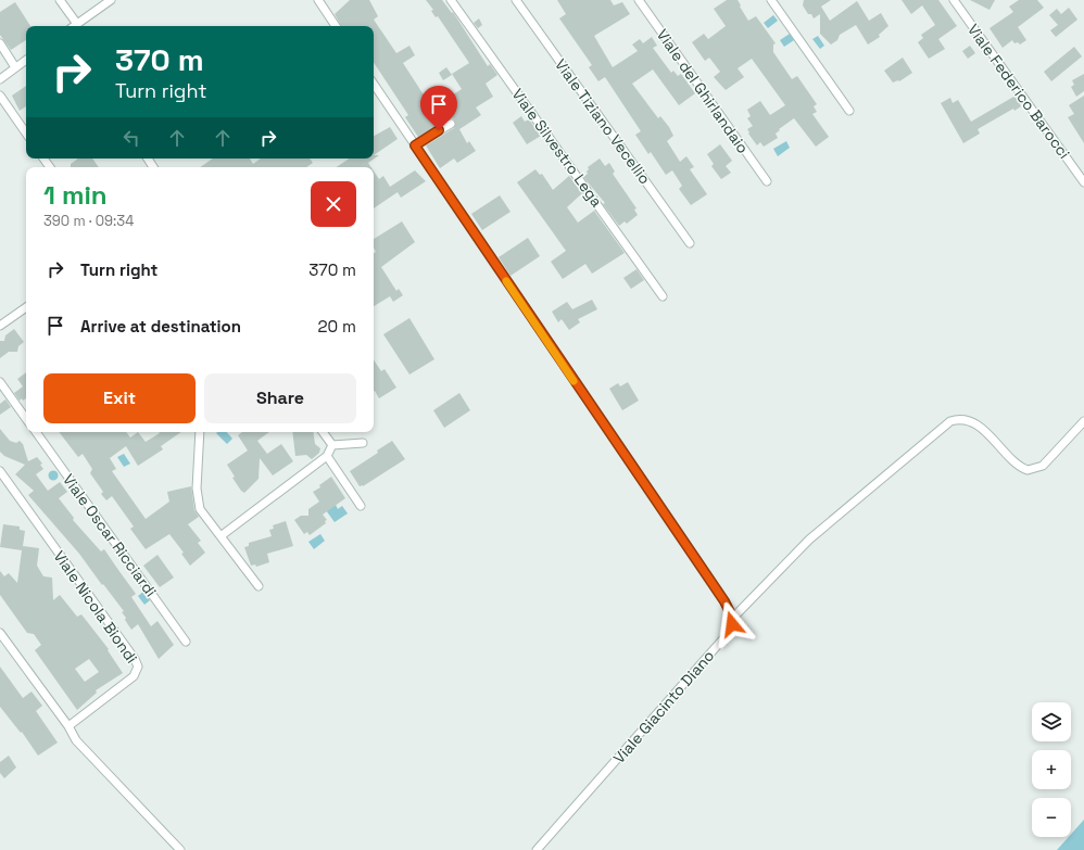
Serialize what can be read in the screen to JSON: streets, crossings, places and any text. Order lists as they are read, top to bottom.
{
  "streets": {
    "street": [
      "Viale del Ghirlandaio",
      "Viale Federico Barocci",
      "Viale Tiziano Vecellio",
      "Viale Silvestro Lega",
      "Viale Oscar Ricciardi",
      "Viale Nicola Biondi",
      "Viale Giacinto Diano"
    ]
  },
  "page": {
    "turn": ["370 m", "Turn right"],
    "heading": ["1 min", "390 m · 09:34"],
    "list": [
      {
        "name": "Turn right",
        "value": "370 m"
      },
      {
        "name": "Arrive at destination",
        "value": "20 m"
      }
    ],
    "buttons": ["Exit", "Share"],
    "map_buttons": ["+", "−"]
  }
}
